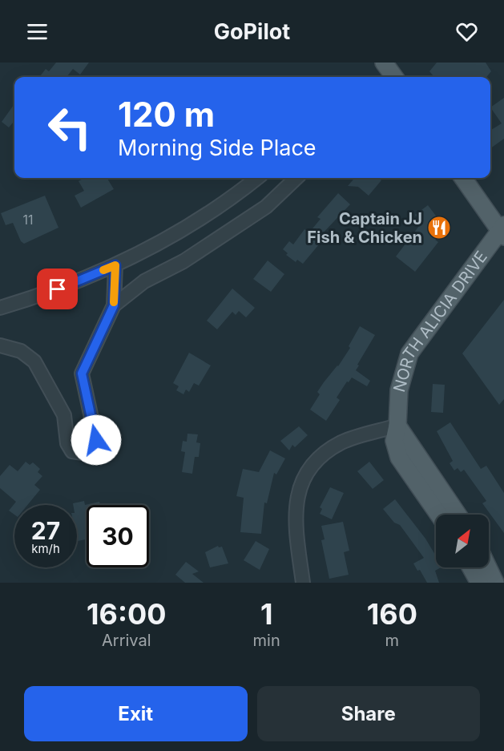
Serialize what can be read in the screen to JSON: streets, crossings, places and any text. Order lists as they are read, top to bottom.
{
  "streets": {
    "main road": ["NORTH ALICIA DRIVE"]
  },
  "places": {
    "restaurant": ["Captain JJ Fish & Chicken"]
  },
  "house_numbers": ["11"],
  "north": "top right",
  "page": {
    "header": "GoPilot",
    "turn": ["120 m", "Morning Side Place"],
    "speed": "27 km/h",
    "limit": "30",
    "eta": [
      "16:00",
      "Arrival",
      "1",
      "min",
      "160",
      "m"
    ],
    "buttons": ["Exit", "Share"]
  }
}
